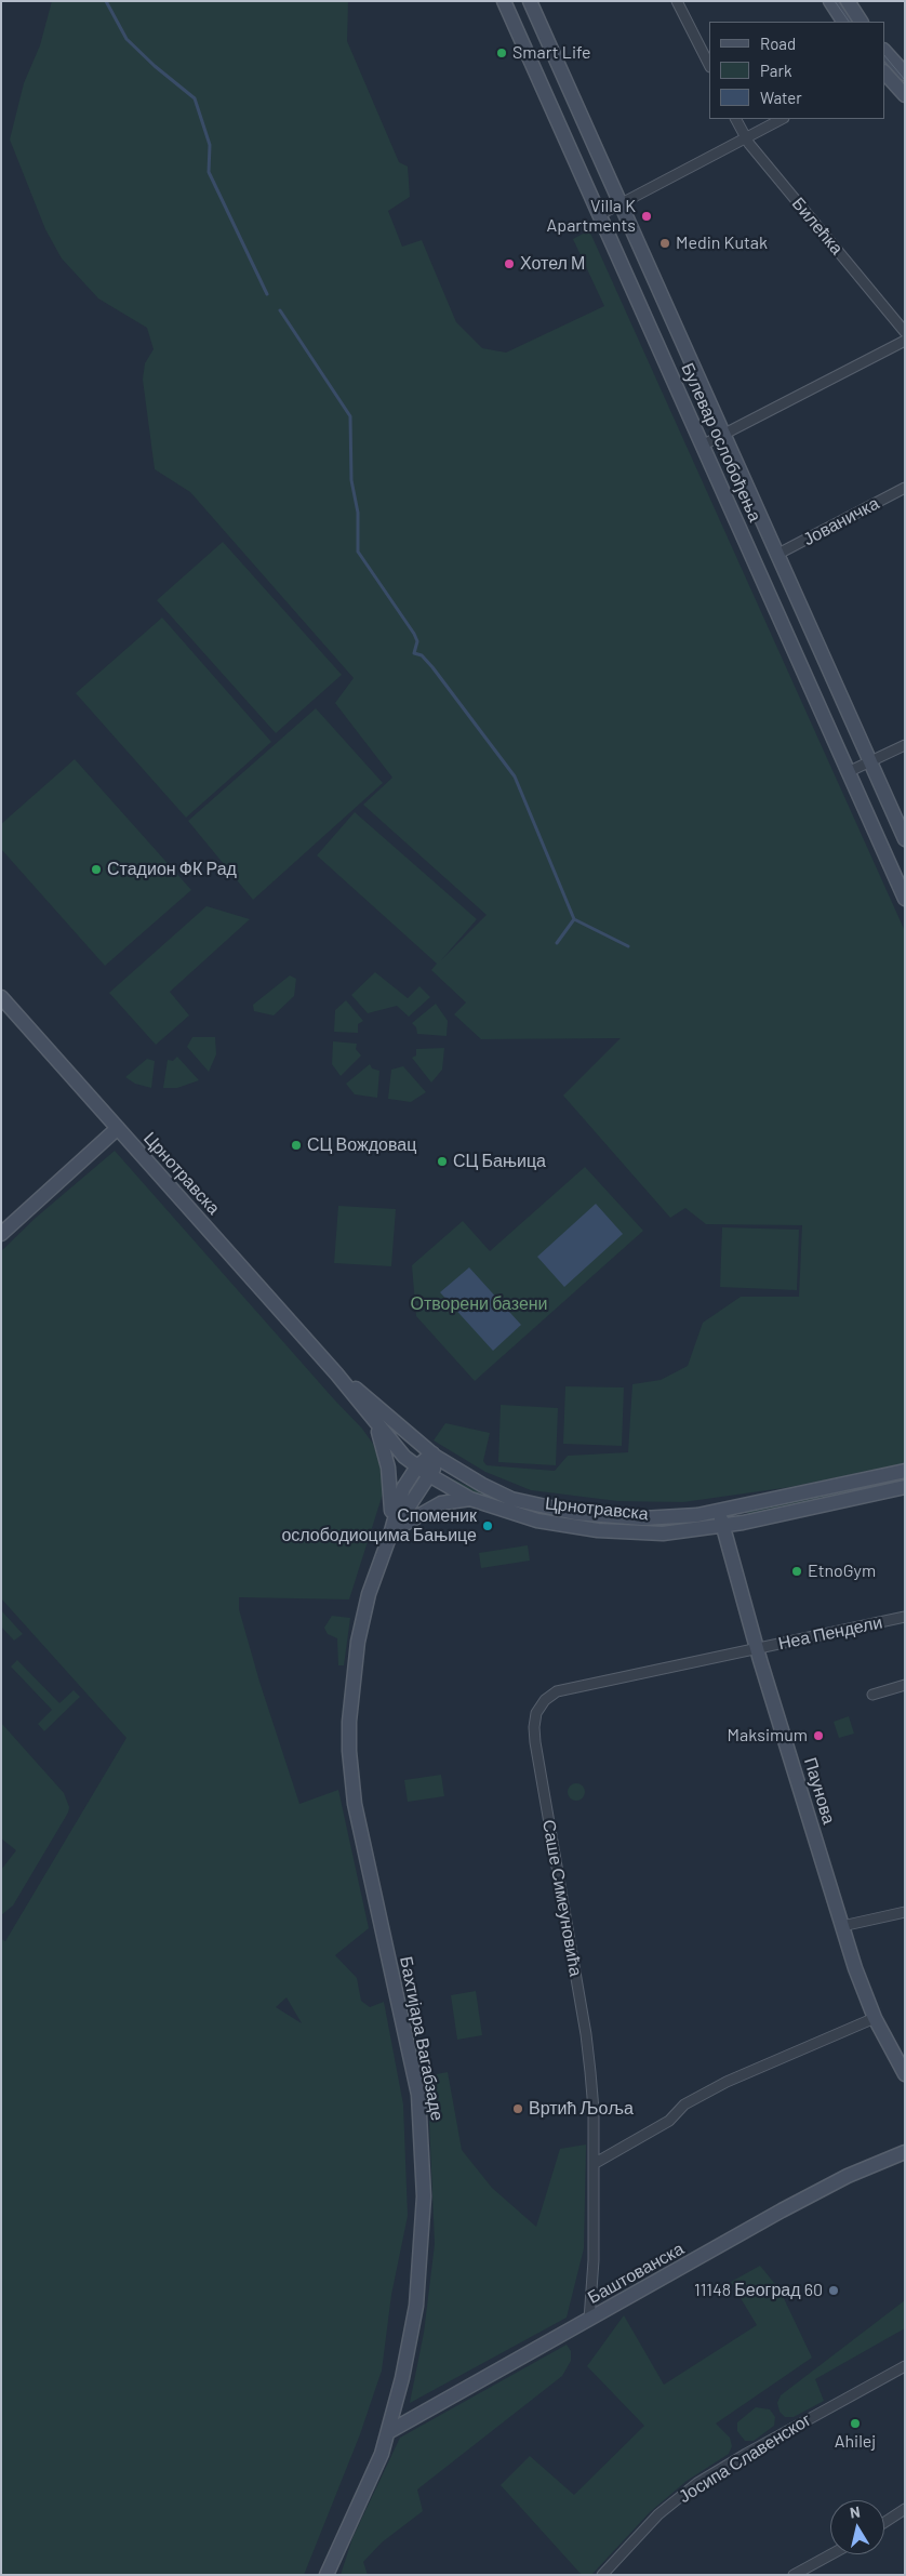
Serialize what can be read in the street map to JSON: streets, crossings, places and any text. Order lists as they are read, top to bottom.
{
  "streets": {
    "main road": [
      "Булевар ослобођења",
      "Црнотравска",
      "Паунова",
      "Бахтијара Вагабзаде",
      "Баштованска"
    ],
    "street": [
      "Билећка",
      "Јованичка",
      "Неа Пендели",
      "Саше Симеуновића",
      "Јосипа Славенског"
    ]
  },
  "crossings": [
    ["Булевар ослобођења", "Јованичка"],
    ["Црнотравска", "Паунова"],
    ["Црнотравска", "Бахтијара Вагабзаде"],
    ["Неа Пендели", "Паунова"],
    ["Неа Пендели", "Саше Симеуновића"],
    ["Паунова", "Саше Симеуновића"],
    ["Саше Симеуновића", "Баштованска"],
    ["Бахтијара Вагабзаде", "Баштованска"]
  ],
  "parks": ["Отворени базени"],
  "places": [
    "Smart Life",
    "Villa K Apartments",
    "Medin Kutak",
    "Хотел М",
    "Стадион ФК Рад",
    "СЦ Вождовац",
    "СЦ Бањица",
    "Споменик ослободиоцима Бањице",
    "EtnoGym",
    "Maksimum",
    "Вртић Љоља",
    "11148 Београд 60",
    "Ahilej"
  ],
  "legend": ["Road", "Park", "Water"],
  "north": "top"
}
